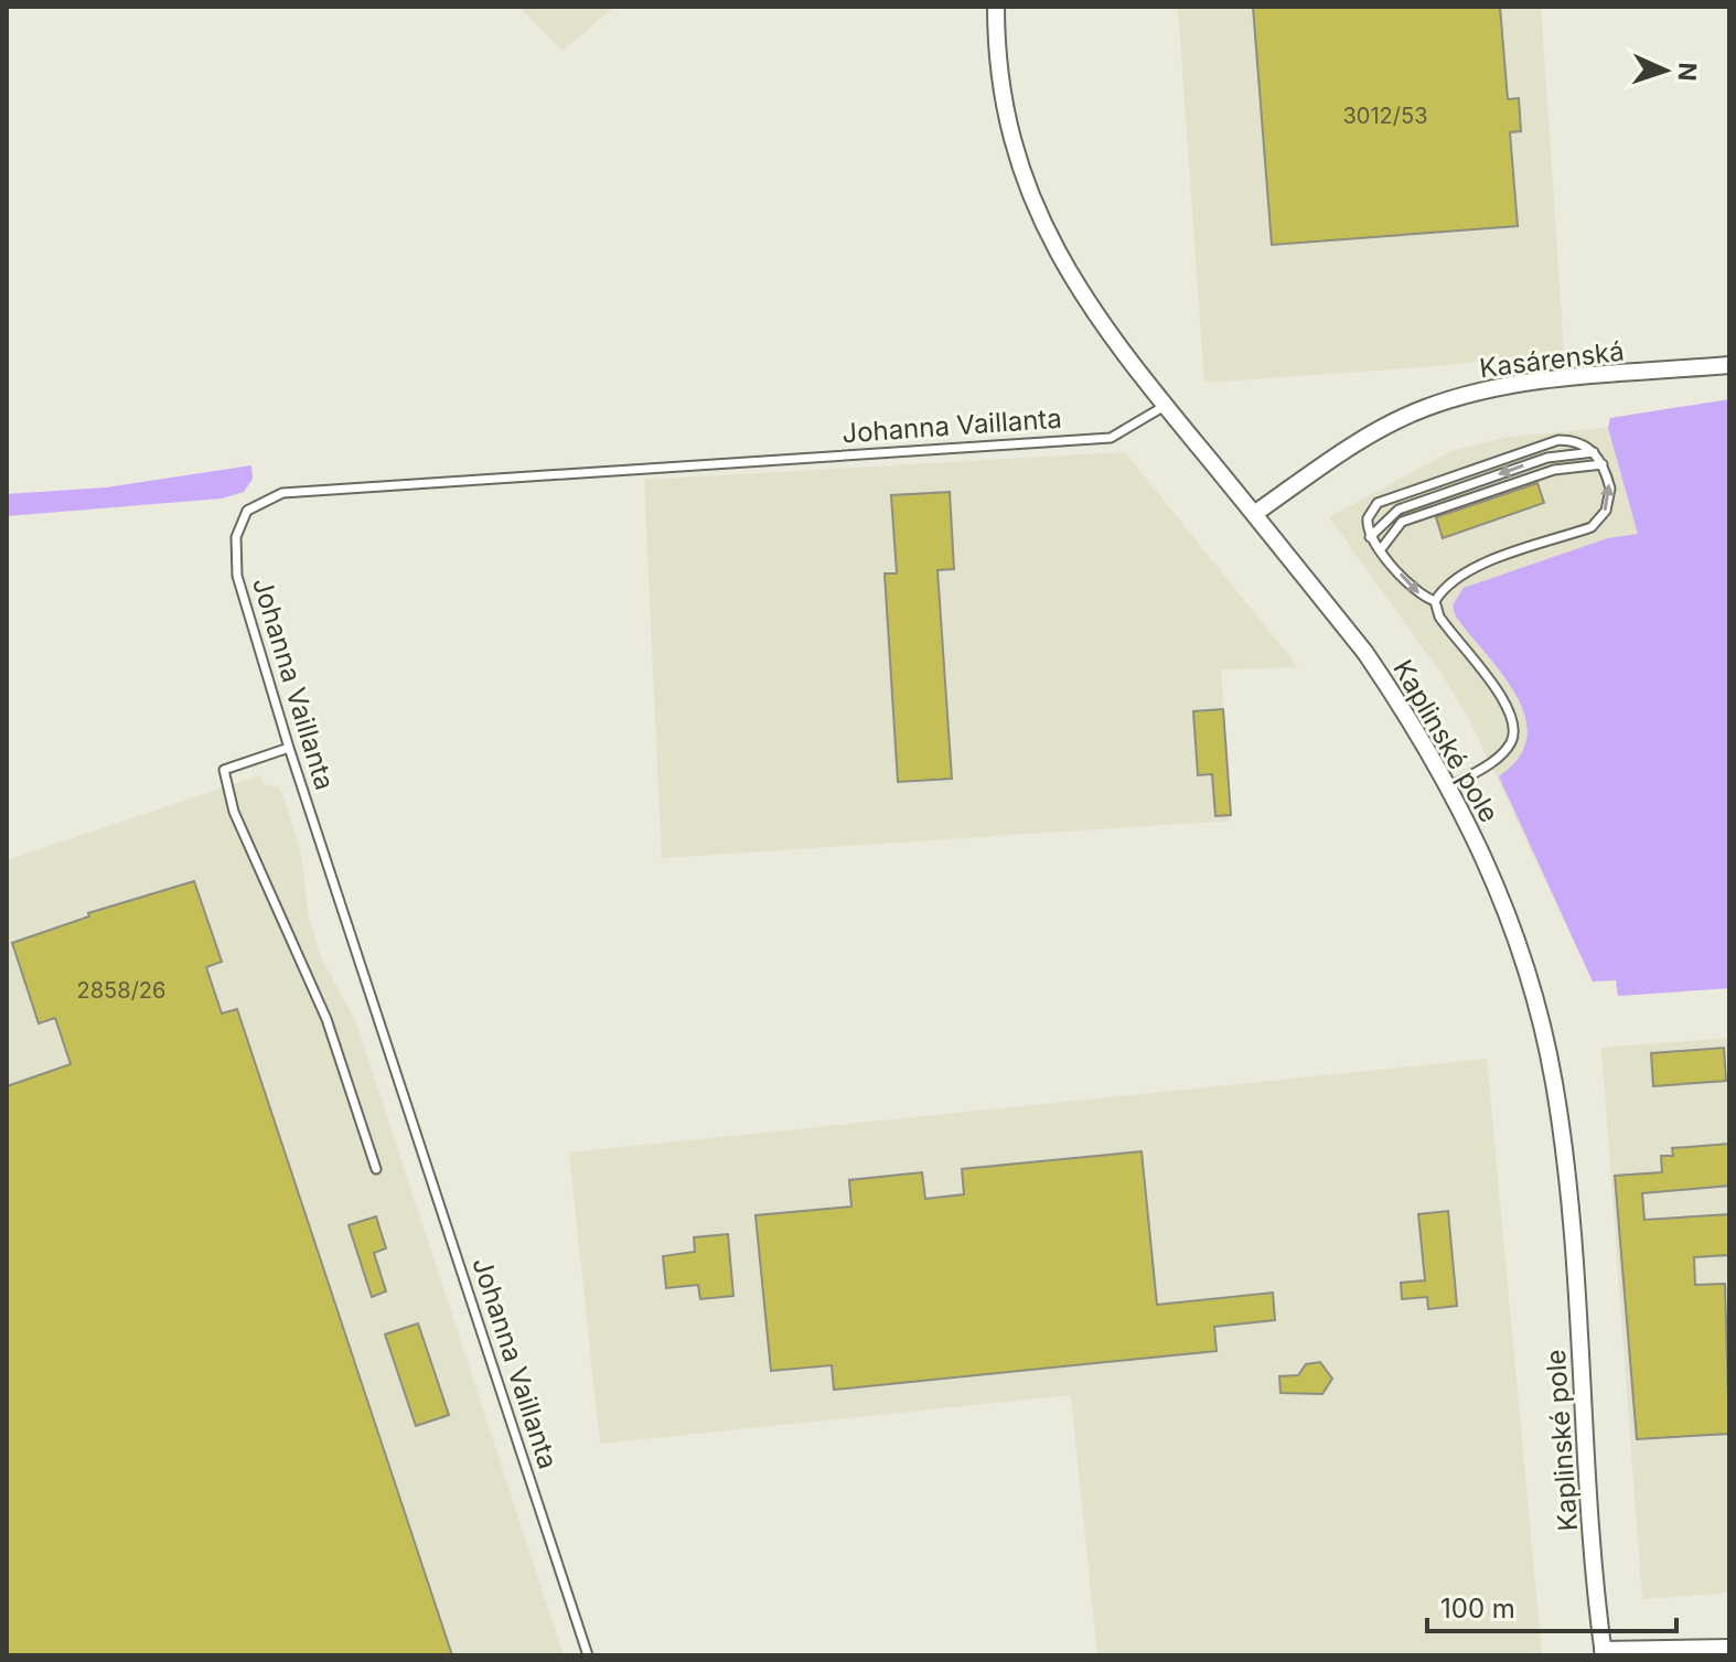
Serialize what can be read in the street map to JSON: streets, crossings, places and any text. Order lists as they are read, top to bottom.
{
  "streets": {
    "street": ["Kasárenská", "Kaplinské pole"],
    "lane": ["Johanna Vaillanta"]
  },
  "crossings": [
    ["Kasárenská", "Kaplinské pole"],
    ["Johanna Vaillanta", "Kaplinské pole"]
  ],
  "house_numbers": ["3012/53", "2858/26"],
  "scale_bar": "100 m",
  "north": "right"
}
